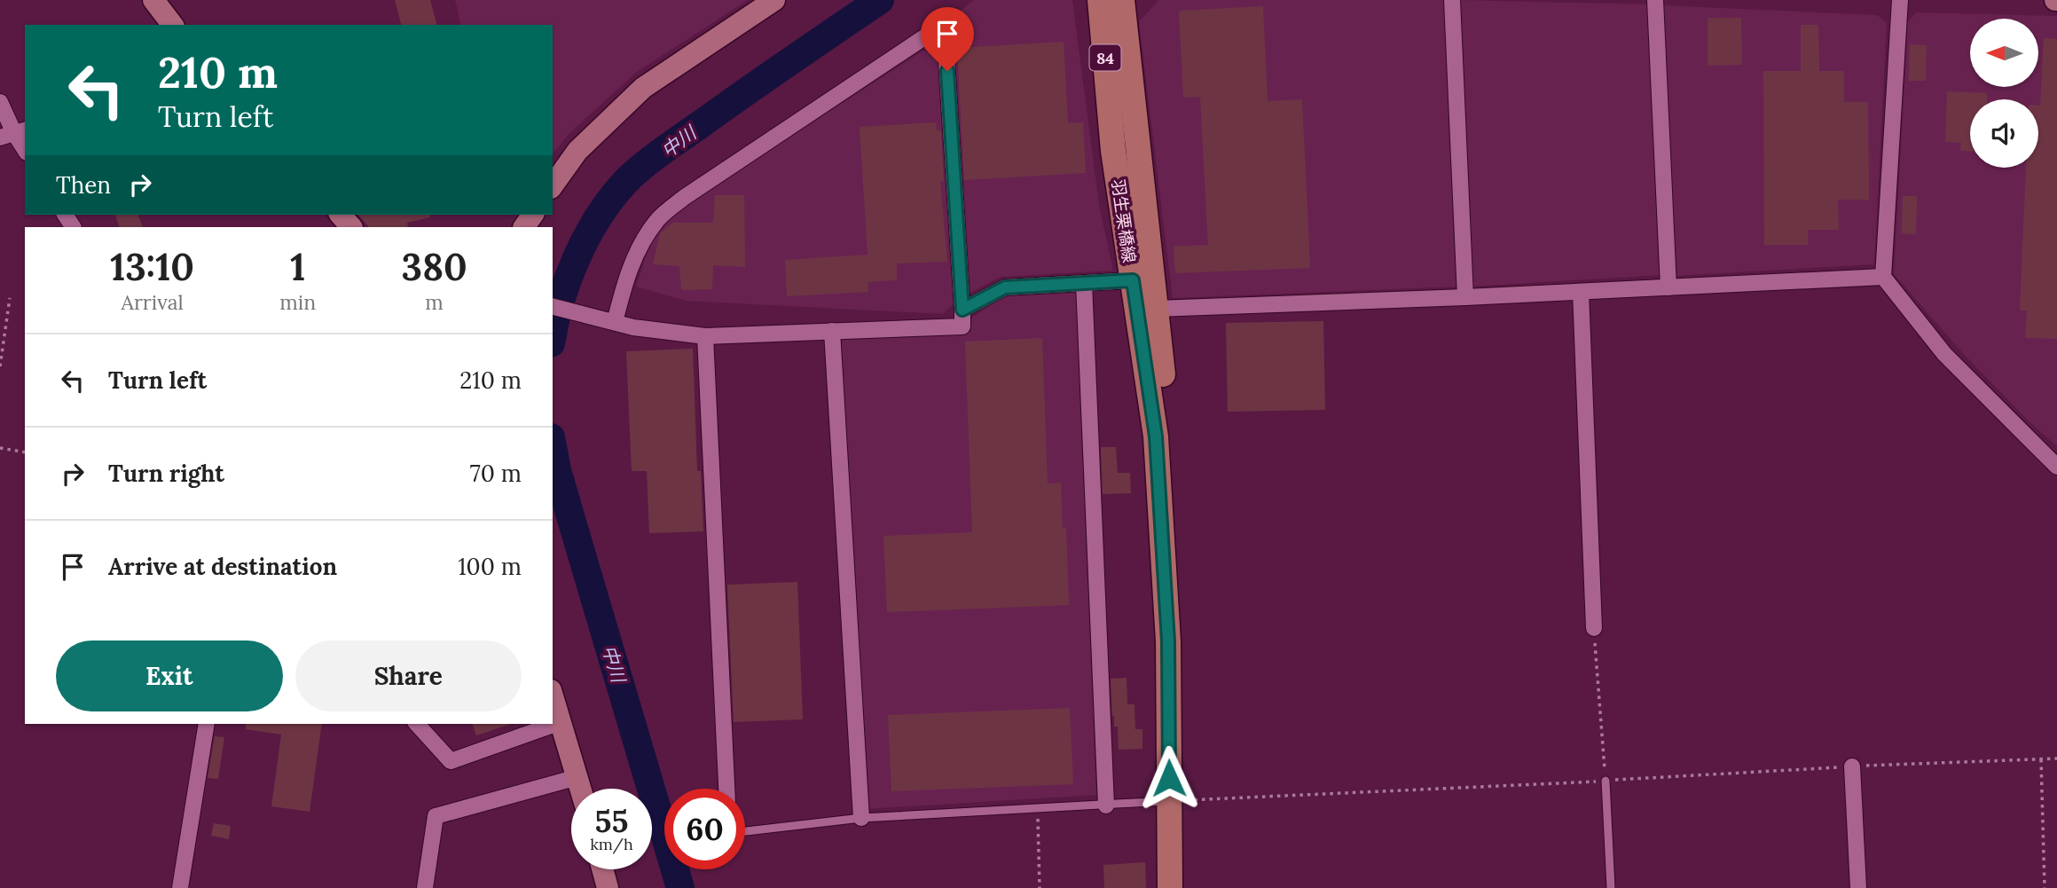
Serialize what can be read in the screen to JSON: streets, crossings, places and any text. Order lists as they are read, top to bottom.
{
  "streets": {
    "main road": ["84", "羽生栗橋線"]
  },
  "water": ["中川"],
  "north": "left",
  "page": {
    "turn": ["210 m", "Turn left"],
    "then": "Then",
    "eta": [
      "13:10",
      "Arrival",
      "1",
      "min",
      "380",
      "m"
    ],
    "list": [
      {
        "name": "Turn left",
        "value": "210 m"
      },
      {
        "name": "Turn right",
        "value": "70 m"
      },
      {
        "name": "Arrive at destination",
        "value": "100 m"
      }
    ],
    "buttons": ["Exit", "Share"],
    "speed": "55 km/h",
    "limit": "60"
  }
}
